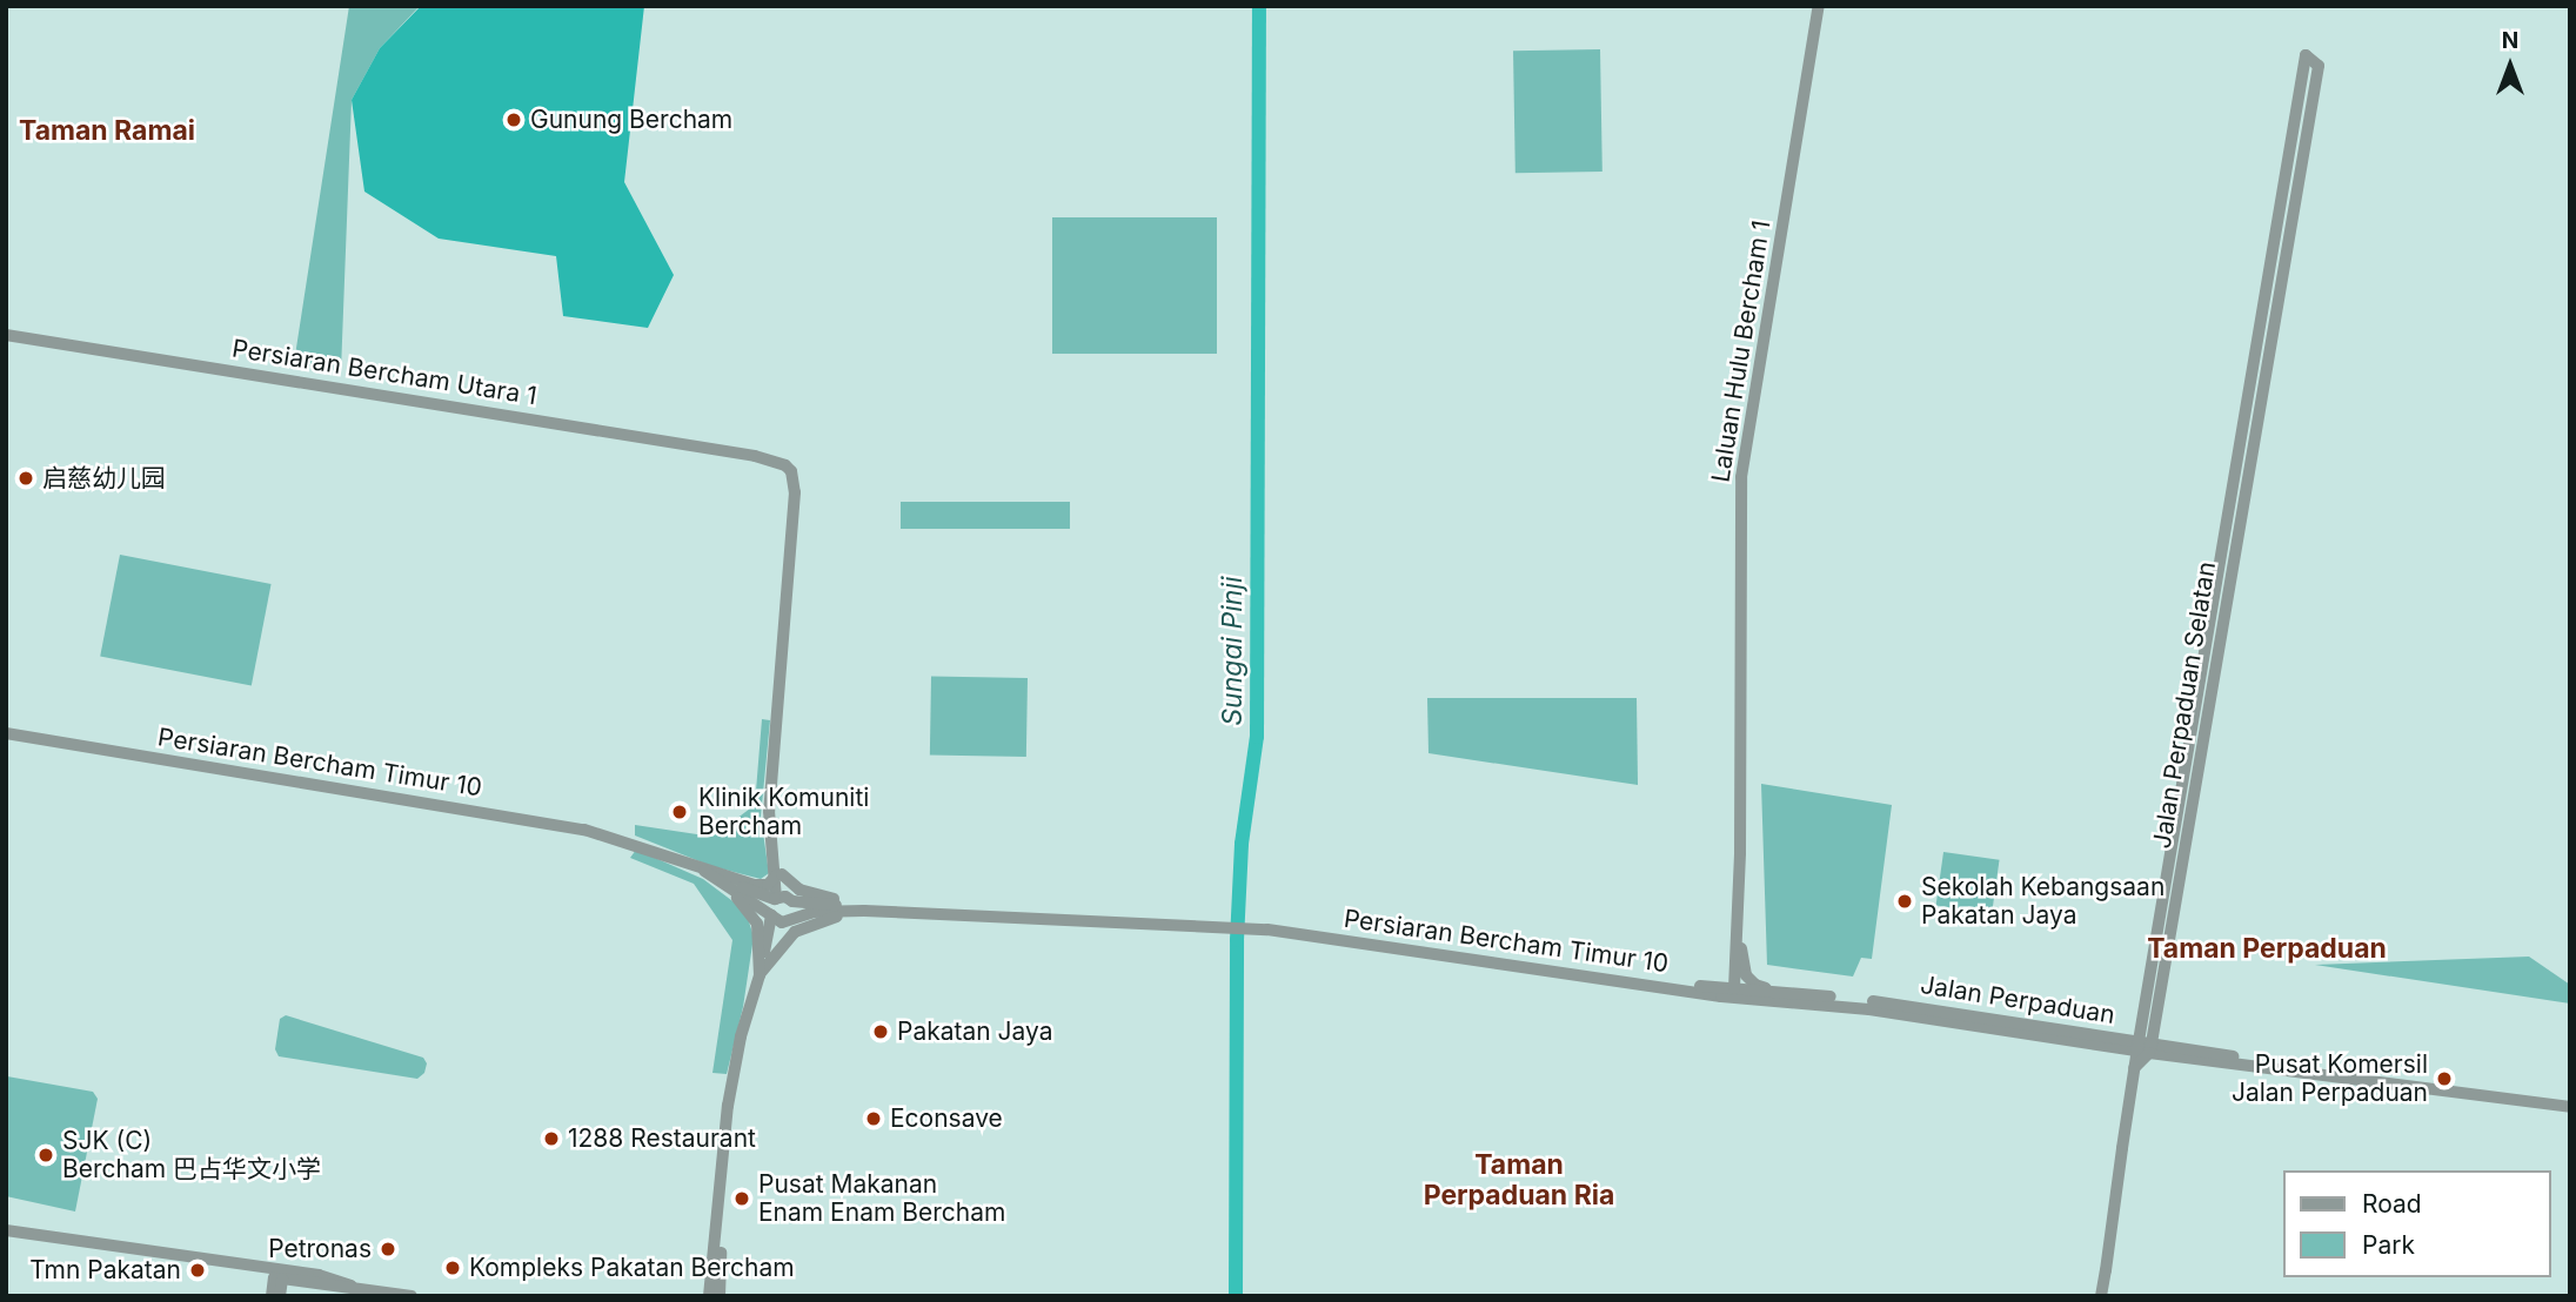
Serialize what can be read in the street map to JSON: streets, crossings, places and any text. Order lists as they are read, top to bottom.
{
  "streets": {
    "street": [
      "Laluan Hulu Bercham 1",
      "Persiaran Bercham Utara 1",
      "Jalan Perpaduan Selatan",
      "Persiaran Bercham Timur 10",
      "Jalan Perpaduan"
    ]
  },
  "crossings": [
    ["Laluan Hulu Bercham 1", "Persiaran Bercham Timur 10"],
    ["Laluan Hulu Bercham 1", "Jalan Perpaduan"],
    ["Jalan Perpaduan Selatan", "Persiaran Bercham Timur 10"],
    ["Jalan Perpaduan Selatan", "Jalan Perpaduan"],
    ["Persiaran Bercham Timur 10", "Jalan Perpaduan"]
  ],
  "districts": ["Taman Ramai", "Taman Perpaduan", "Taman Perpaduan Ria"],
  "water": ["Sungai Pinji"],
  "places": [
    "Gunung Bercham",
    "启慈幼儿园",
    "Klinik Komuniti Bercham",
    "Sekolah Kebangsaan Pakatan Jaya",
    "Pakatan Jaya",
    "Pusat Komersil Jalan Perpaduan",
    "Econsave",
    "1288 Restaurant",
    "SJK (C) Bercham 巴占华文小学",
    "Pusat Makanan Enam Enam Bercham",
    "Petronas",
    "Kompleks Pakatan Bercham",
    "Tmn Pakatan"
  ],
  "legend": ["Road", "Park"],
  "north": "top"
}
